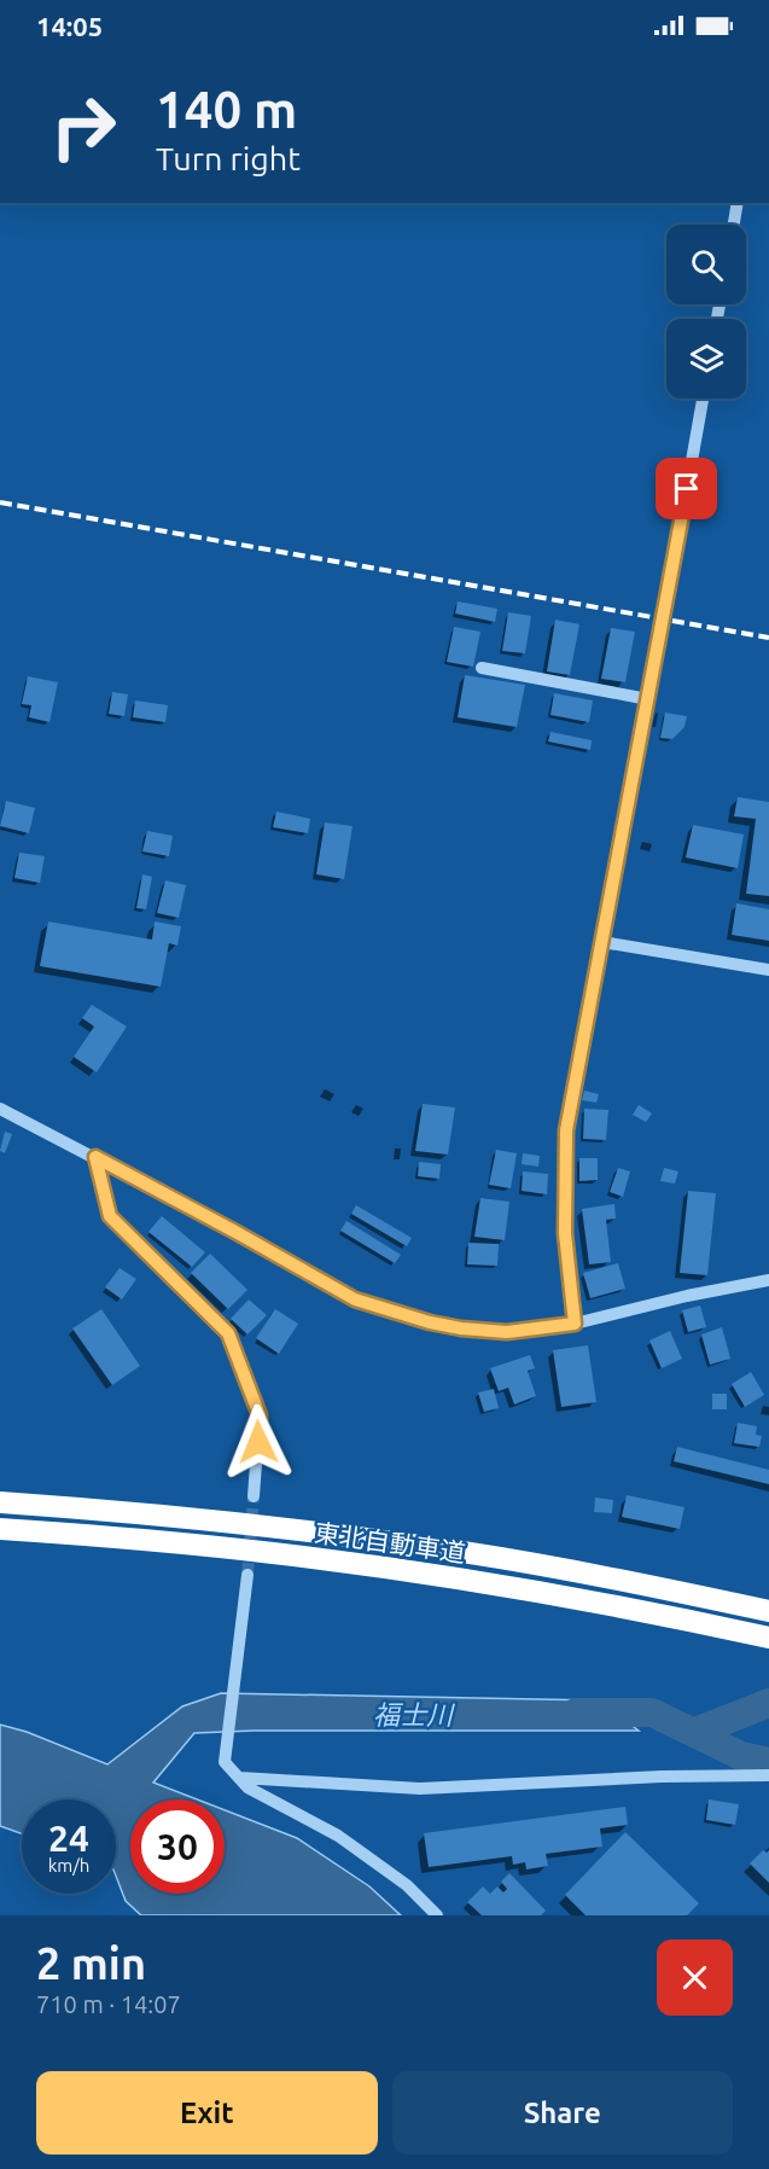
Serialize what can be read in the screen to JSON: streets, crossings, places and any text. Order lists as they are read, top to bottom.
{
  "streets": {
    "highway": ["東北自動車道"]
  },
  "water": ["福士川"],
  "page": {
    "status": "14:05",
    "turn": ["140 m", "Turn right"],
    "speed": "24 km/h",
    "limit": "30",
    "heading": ["2 min", "710 m · 14:07"],
    "buttons": ["Exit", "Share"]
  }
}
